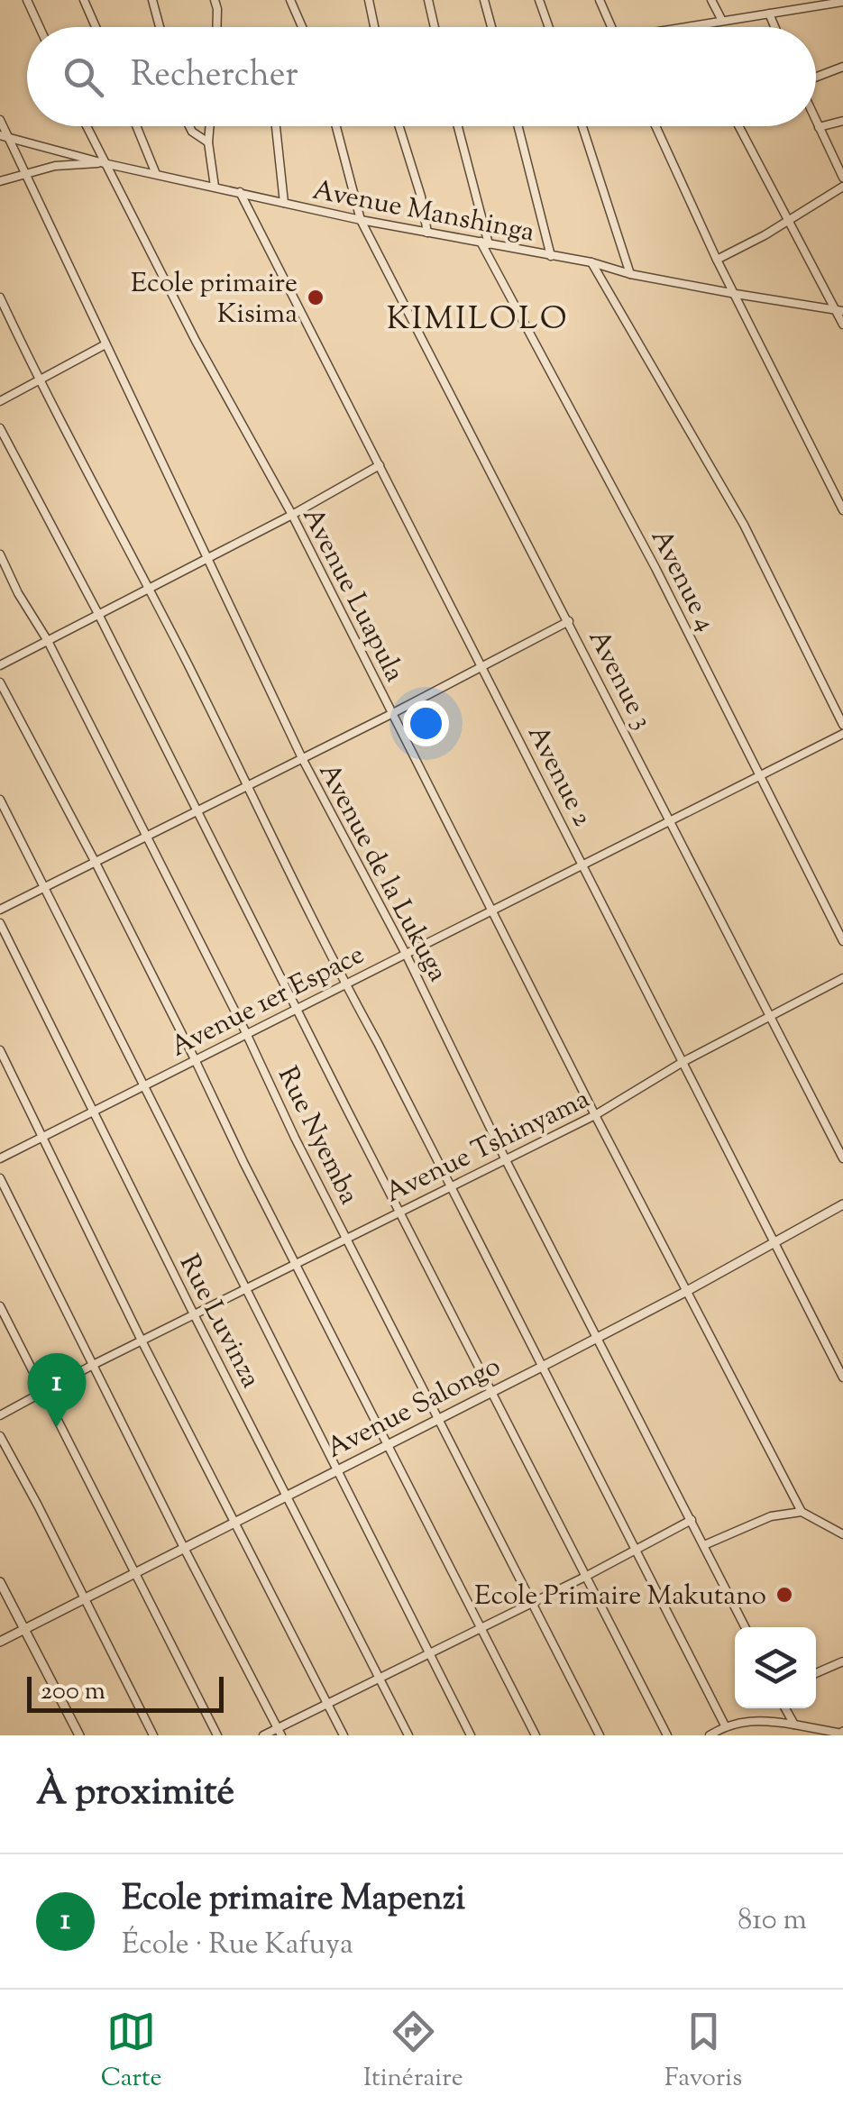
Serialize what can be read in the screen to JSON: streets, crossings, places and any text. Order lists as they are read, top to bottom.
{
  "streets": {
    "street": [
      "Avenue Manshinga",
      "Avenue 4",
      "Avenue Luapula",
      "Avenue 3",
      "Avenue 2",
      "Avenue de la Lukuga",
      "Avenue 1er Espace",
      "Rue Nyemba",
      "Avenue Tshinyama",
      "Rue Luvinza",
      "Avenue Salongo"
    ]
  },
  "crossings": [
    ["Avenue Manshinga", "Avenue 4"],
    ["Avenue Manshinga", "Avenue Luapula"],
    ["Avenue Manshinga", "Avenue 3"],
    ["Avenue Manshinga", "Avenue 2"],
    ["Avenue Manshinga", "Avenue de la Lukuga"],
    ["Avenue 4", "Avenue 1er Espace"],
    ["Avenue Luapula", "Avenue 1er Espace"],
    ["Avenue Luapula", "Avenue Tshinyama"],
    ["Avenue Luapula", "Avenue Salongo"],
    ["Avenue 3", "Avenue 1er Espace"],
    ["Avenue 3", "Avenue Tshinyama"],
    ["Avenue 2", "Avenue 1er Espace"],
    ["Avenue 2", "Avenue Tshinyama"],
    ["Avenue 2", "Avenue Salongo"],
    ["Avenue de la Lukuga", "Avenue 1er Espace"],
    ["Avenue de la Lukuga", "Avenue Tshinyama"],
    ["Avenue de la Lukuga", "Avenue Salongo"],
    ["Avenue 1er Espace", "Rue Nyemba"],
    ["Avenue 1er Espace", "Rue Luvinza"],
    ["Rue Nyemba", "Avenue Tshinyama"],
    ["Rue Nyemba", "Avenue Salongo"],
    ["Avenue Tshinyama", "Rue Luvinza"],
    ["Rue Luvinza", "Avenue Salongo"]
  ],
  "districts": ["KIMILOLO"],
  "places": ["Ecole primaire Kisima", "Ecole Primaire Makutano"],
  "scale_bar": "200 m",
  "page": {
    "search": "Rechercher",
    "pins": "1",
    "scale": "200 m",
    "heading": "À proximité",
    "list": [
      {
        "mark": "1",
        "name": "Ecole primaire Mapenzi",
        "note": "École · Rue Kafuya",
        "value": "810 m"
      }
    ],
    "nav": ["Carte", "Itinéraire", "Favoris"]
  }
}
